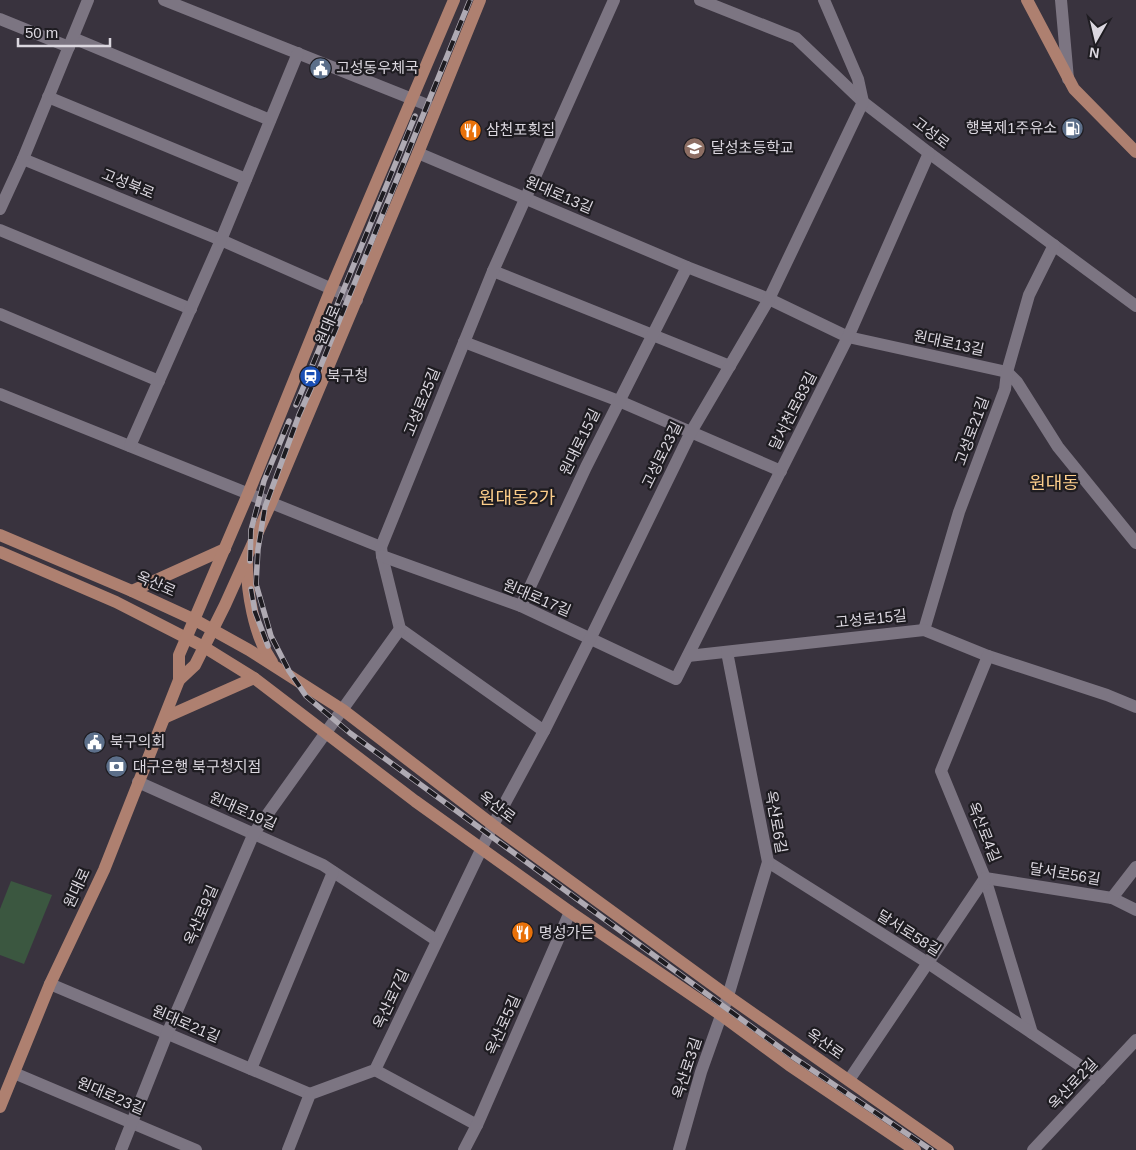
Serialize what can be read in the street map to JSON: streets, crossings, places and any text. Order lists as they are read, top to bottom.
{
  "streets": {
    "main road": ["원대로", "옥산로"],
    "street": [
      "고성로",
      "고성북로",
      "원대로13길",
      "고성로25길",
      "달서천로83길",
      "고성로21길",
      "원대로15길",
      "고성로23길",
      "원대로17길",
      "고성로15길",
      "원대로19길",
      "옥산로6길",
      "옥산로4길",
      "달서로56길",
      "옥산로9길",
      "달서로58길",
      "옥산로7길",
      "원대로21길",
      "옥산로5길",
      "옥산로3길",
      "옥산로2길",
      "원대로23길"
    ]
  },
  "crossings": [
    ["고성로", "달서천로83길"],
    ["고성로", "고성로21길"],
    ["고성로", "고성로23길"],
    ["고성북로", "원대로"],
    ["원대로13길", "원대로"],
    ["원대로13길", "고성로25길"],
    ["원대로13길", "달서천로83길"],
    ["원대로13길", "고성로21길"],
    ["원대로13길", "고성로23길"],
    ["원대로", "옥산로"],
    ["원대로", "원대로19길"],
    ["원대로", "원대로21길"],
    ["원대로", "원대로23길"],
    ["고성로25길", "원대로15길"],
    ["고성로25길", "원대로17길"],
    ["달서천로83길", "원대로15길"],
    ["달서천로83길", "원대로17길"],
    ["달서천로83길", "고성로15길"],
    ["고성로21길", "고성로15길"],
    ["원대로15길", "고성로23길"],
    ["원대로15길", "원대로17길"],
    ["고성로23길", "옥산로"],
    ["고성로23길", "원대로17길"],
    ["고성로23길", "옥산로7길"],
    ["옥산로", "옥산로6길"],
    ["옥산로", "옥산로4길"],
    ["옥산로", "옥산로9길"],
    ["옥산로", "옥산로7길"],
    ["옥산로", "옥산로3길"],
    ["고성로15길", "옥산로6길"],
    ["고성로15길", "옥산로4길"],
    ["원대로19길", "옥산로9길"],
    ["원대로19길", "옥산로7길"],
    ["옥산로6길", "달서로58길"],
    ["옥산로6길", "옥산로3길"],
    ["옥산로4길", "달서로56길"],
    ["옥산로4길", "달서로58길"],
    ["옥산로9길", "원대로21길"],
    ["옥산로9길", "원대로23길"],
    ["달서로58길", "옥산로2길"]
  ],
  "districts": ["원대동", "원대동2가"],
  "places": {
    "public building": ["고성동우체국", "북구의회"],
    "fuel station": ["행복제1주유소"],
    "restaurant": ["삼천포횟집", "명성가든"],
    "school or university": ["달성초등학교"],
    "station": ["북구청"],
    "bank": ["대구은행 북구청지점"]
  },
  "scale_bar": "50 m",
  "north": "bottom"
}
